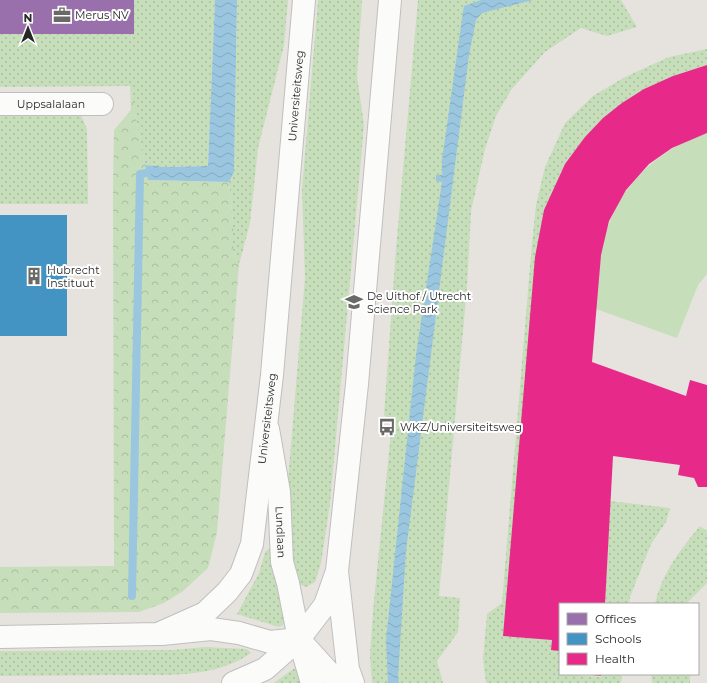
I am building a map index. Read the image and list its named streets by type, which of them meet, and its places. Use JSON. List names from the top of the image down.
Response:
{
  "streets": {
    "main road": ["Universiteitsweg", "Uppsalalaan", "Lundlaan"]
  },
  "crossings": [
    ["Universiteitsweg", "Lundlaan"]
  ],
  "places": {
    "office": ["Merus NV"],
    "building": ["Hubrecht Instituut"],
    "school or university": ["De Uithof / Utrecht Science Park"],
    "bus stop": ["WKZ/Universiteitsweg"]
  },
  "legend": ["Offices", "Schools", "Health"],
  "north": "top"
}
